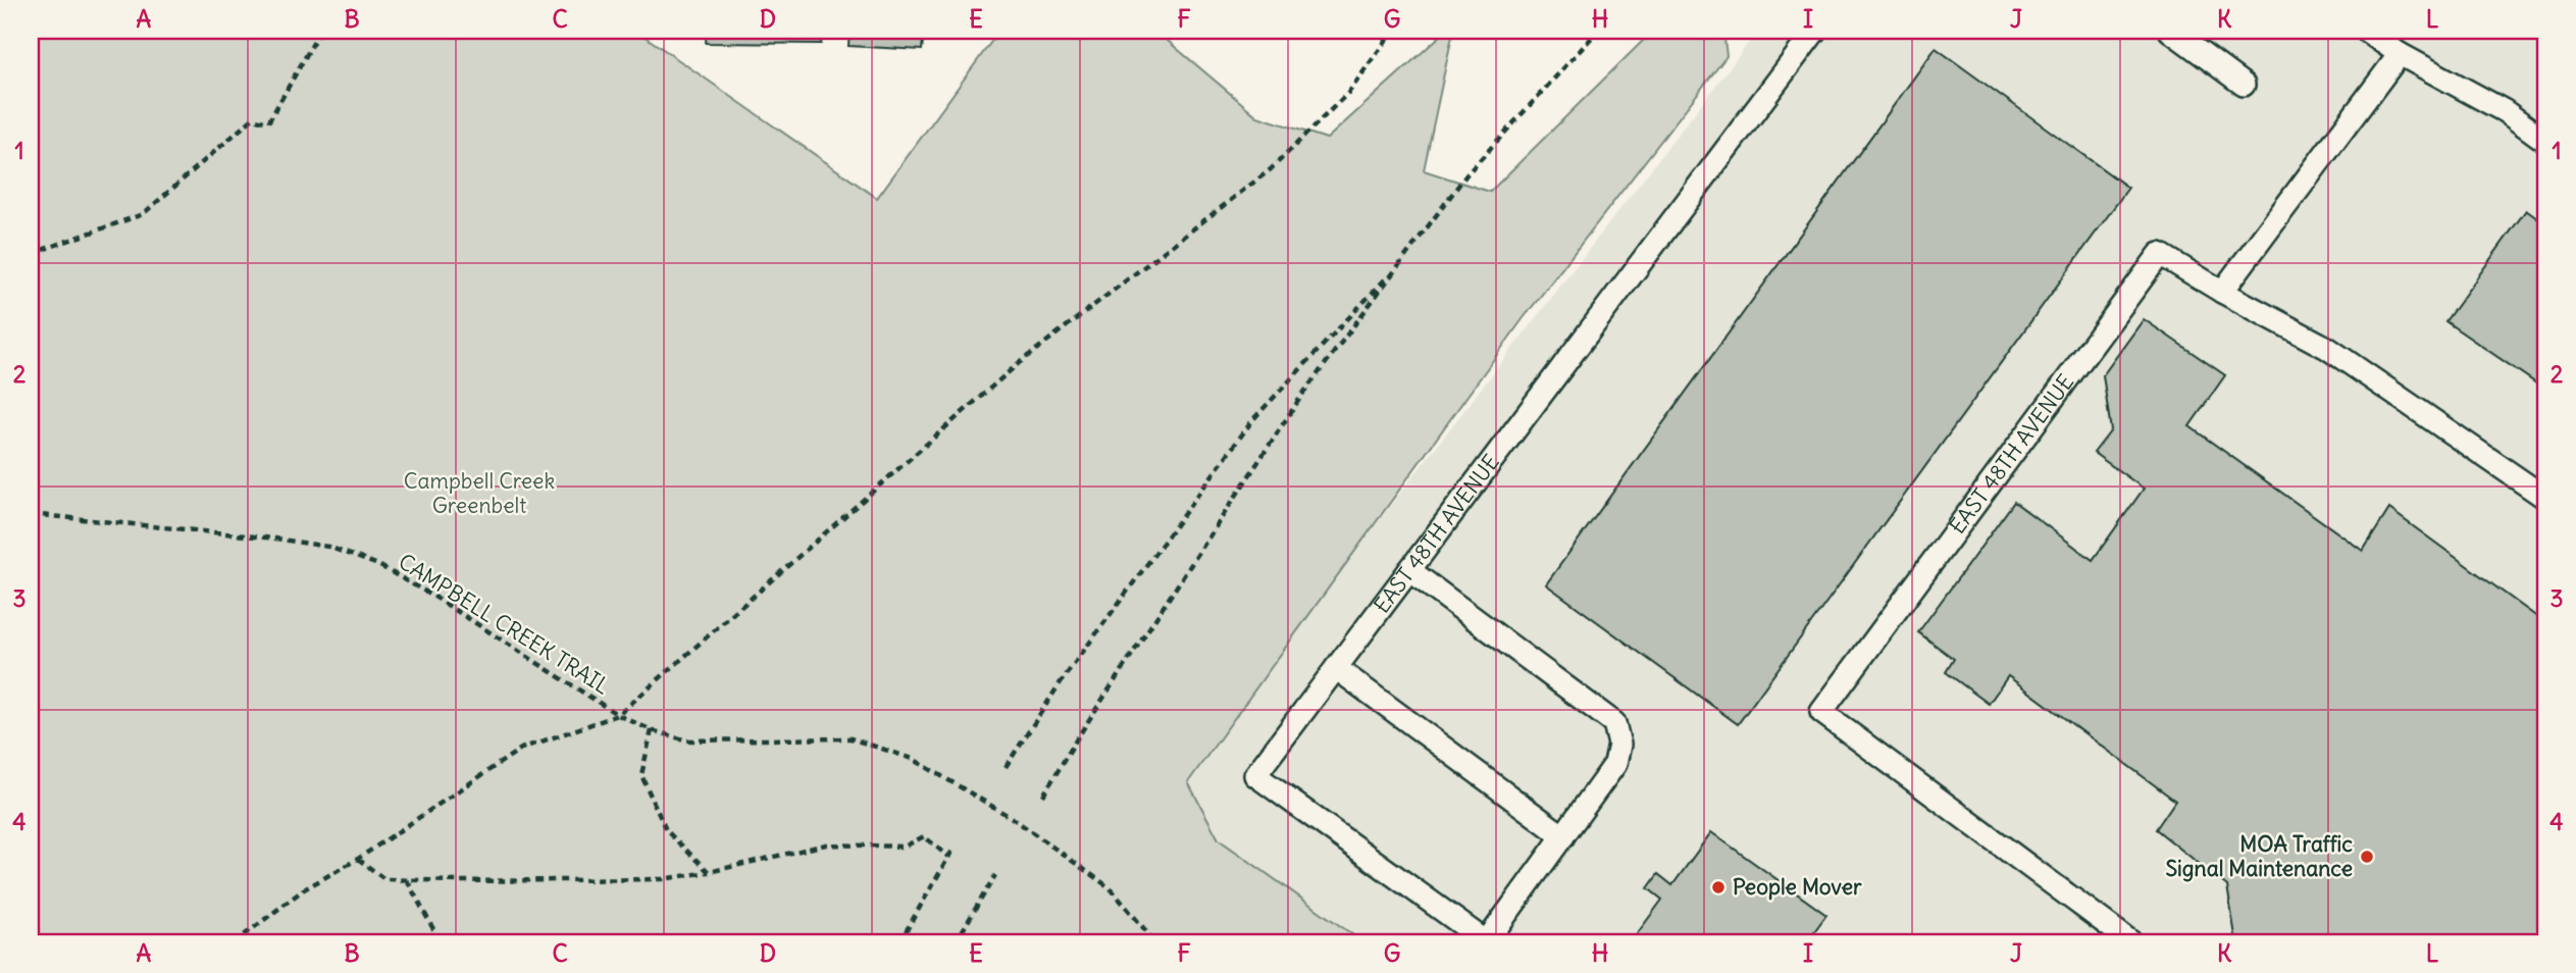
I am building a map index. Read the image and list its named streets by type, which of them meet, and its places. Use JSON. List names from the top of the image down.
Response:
{
  "streets": {
    "lane": ["EAST 48TH AVENUE"],
    "path": ["CAMPBELL CREEK TRAIL"]
  },
  "parks": ["Campbell Creek Greenbelt"],
  "places": ["MOA Traffic Signal Maintenance", "People Mover"],
  "grid": {
    "columns": [
      "A",
      "B",
      "C",
      "D",
      "E",
      "F",
      "G",
      "H",
      "I",
      "J",
      "K",
      "L"
    ],
    "rows": [
      "1",
      "2",
      "3",
      "4"
    ]
  }
}
